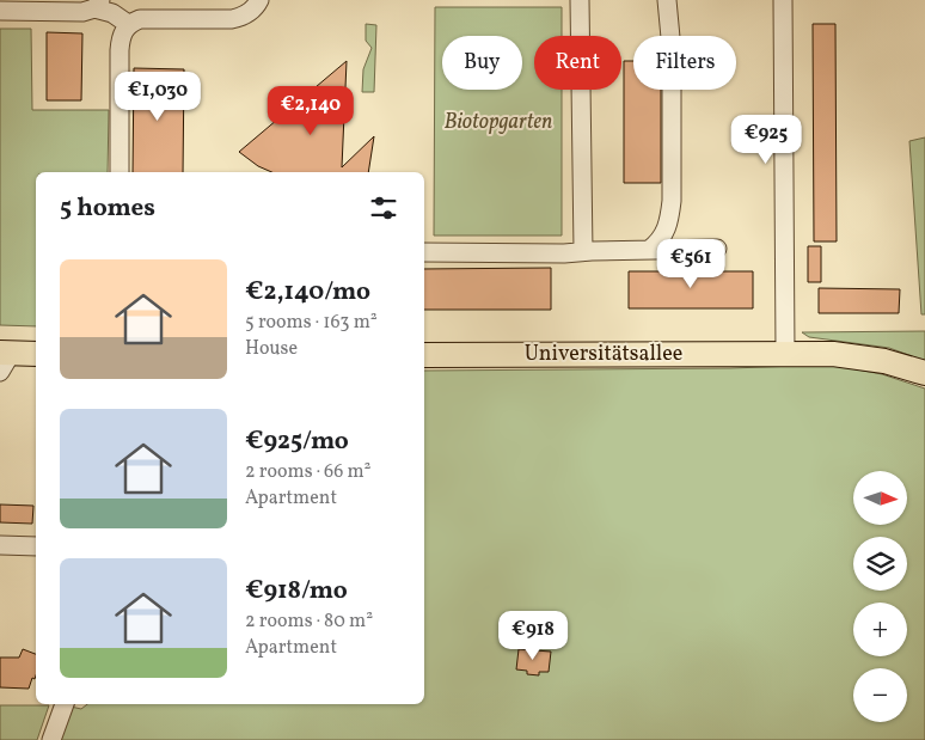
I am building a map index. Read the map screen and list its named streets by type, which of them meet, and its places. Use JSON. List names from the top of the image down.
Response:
{
  "streets": {
    "main road": ["Universitätsallee"]
  },
  "parks": ["Biotopgarten"],
  "north": "right",
  "page": {
    "chip": ["Buy", "Rent", "Filters"],
    "price": [
      "€1,030",
      "€2,140",
      "€925",
      "€561",
      "€918"
    ],
    "heading": "5 homes",
    "list": [
      {
        "name": "€2,140/mo",
        "note": "5 rooms · 163 m² · House"
      },
      {
        "name": "€925/mo",
        "note": "2 rooms · 66 m² · Apartment"
      },
      {
        "name": "€918/mo",
        "note": "2 rooms · 80 m² · Apartment"
      }
    ],
    "map_buttons": ["+", "−"]
  }
}
